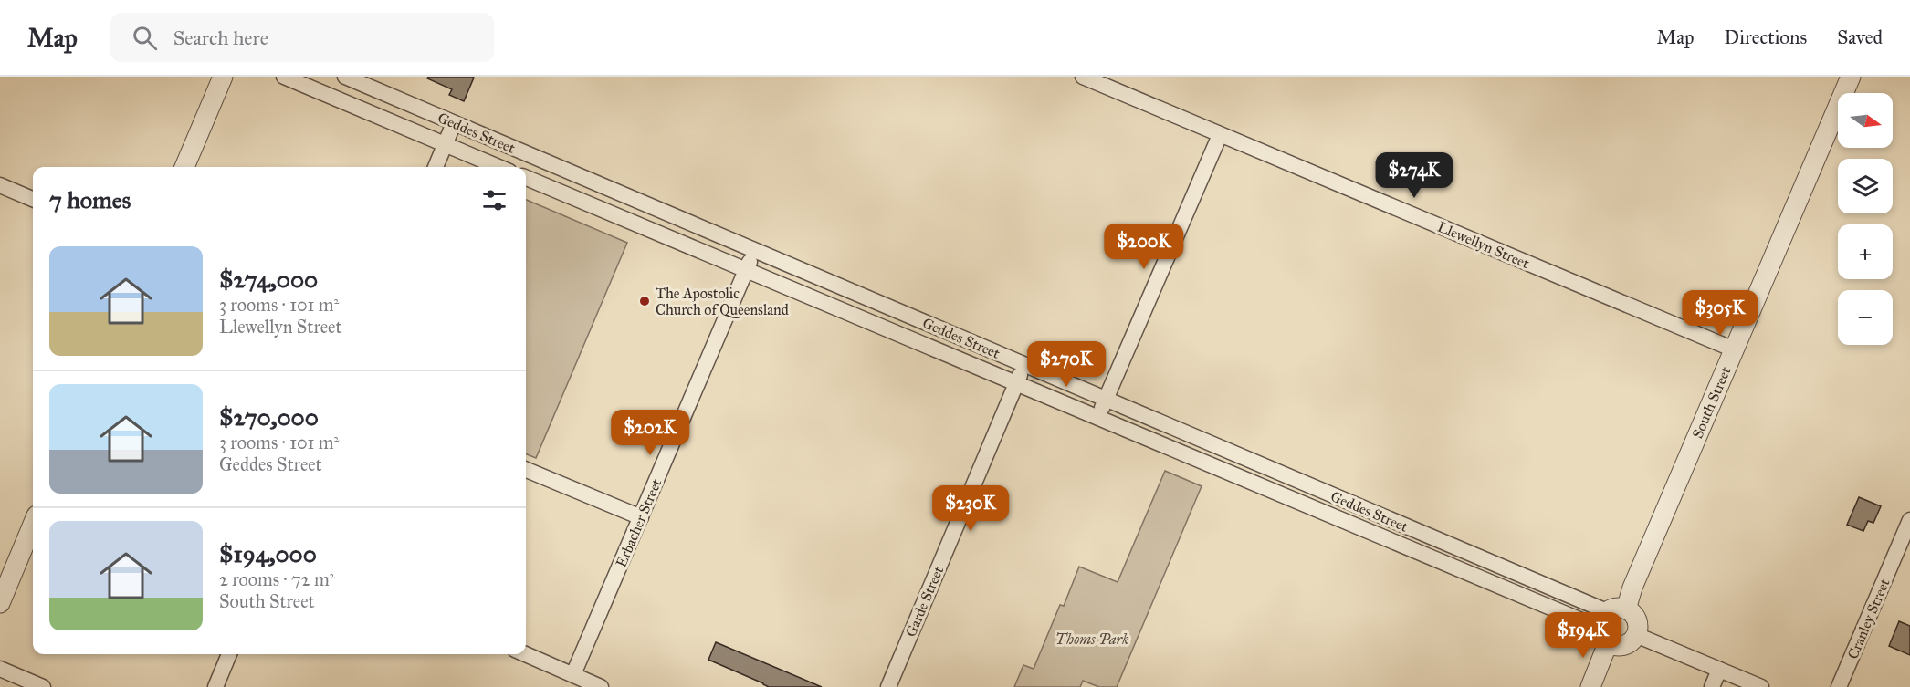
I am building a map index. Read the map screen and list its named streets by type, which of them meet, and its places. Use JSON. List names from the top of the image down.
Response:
{
  "streets": {
    "street": [
      "Geddes Street",
      "Llewellyn Street",
      "South Street",
      "Erbacher Street",
      "Garde Street",
      "Cranley Street"
    ]
  },
  "crossings": [
    ["Geddes Street", "South Street"],
    ["Geddes Street", "Erbacher Street"],
    ["Geddes Street", "Garde Street"],
    ["Llewellyn Street", "South Street"]
  ],
  "parks": ["Thoms Park"],
  "places": ["The Apostolic Church of Queensland"],
  "north": "right",
  "page": {
    "header": "Map",
    "search": "Search here",
    "nav": ["Map", "Directions", "Saved"],
    "map_buttons": ["+", "−"],
    "price": [
      "$274K",
      "$200K",
      "$305K",
      "$270K",
      "$202K",
      "$230K",
      "$194K"
    ],
    "heading": "7 homes",
    "list": [
      {
        "name": "$274,000",
        "note": "3 rooms · 101 m² · Llewellyn Street"
      },
      {
        "name": "$270,000",
        "note": "3 rooms · 101 m² · Geddes Street"
      },
      {
        "name": "$194,000",
        "note": "2 rooms · 72 m² · South Street"
      }
    ]
  }
}
